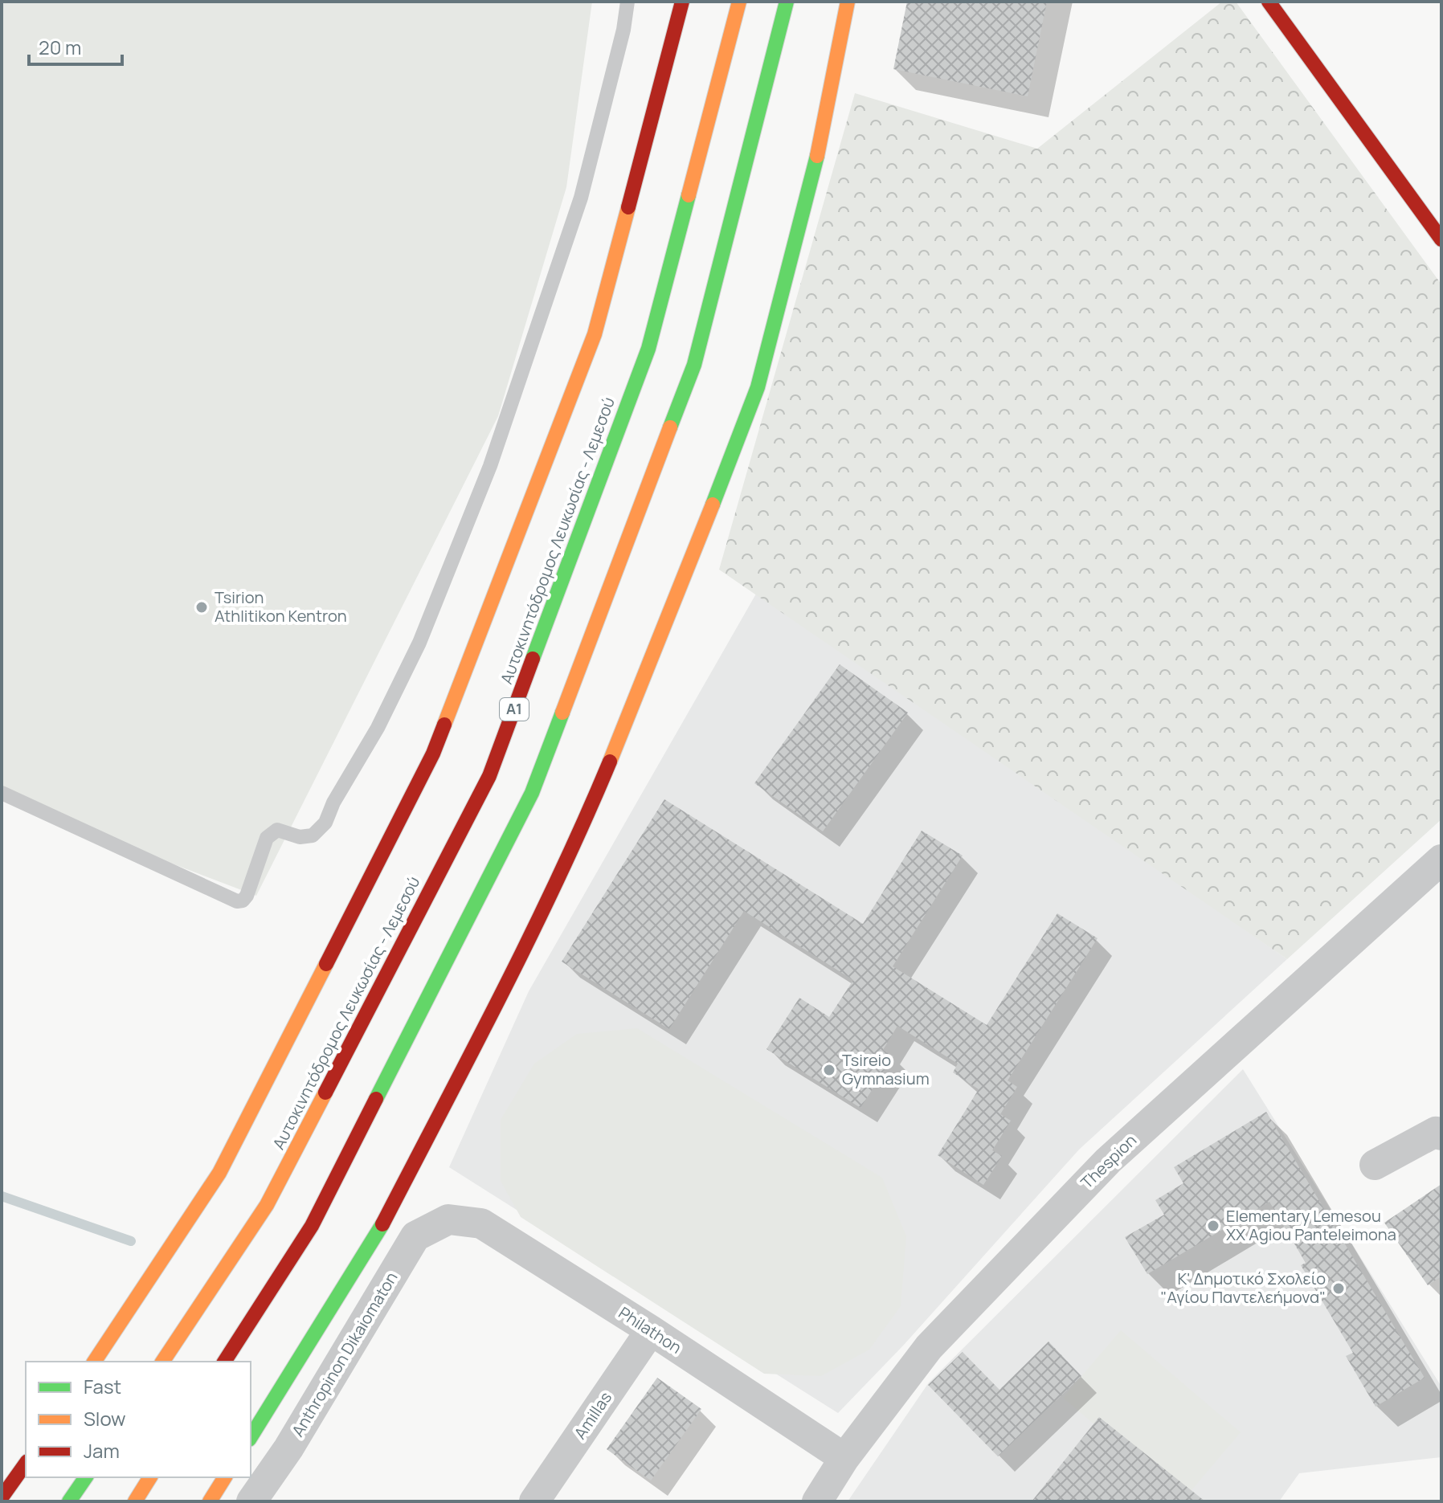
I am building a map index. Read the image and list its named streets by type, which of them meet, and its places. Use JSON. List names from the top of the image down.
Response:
{
  "streets": {
    "main road": ["Αυτοκινητόδρομος Λευκωσίας - Λεμεσού", "A1"],
    "street": [
      "Thespion",
      "Philathon",
      "Anthropinon Dikaiomaton",
      "Amillas"
    ]
  },
  "crossings": [
    ["Thespion", "Philathon"],
    ["Philathon", "Anthropinon Dikaiomaton"],
    ["Philathon", "Amillas"]
  ],
  "places": [
    "Tsirion Athlitikon Kentron",
    "Tsireio Gymnasium",
    "Elementary Lemesou XX Agiou Panteleimona",
    "Κ' Δημοτικό Σχολείο \"Αγίου Παντελεήμονα\""
  ],
  "legend": ["Fast", "Slow", "Jam"],
  "scale_bar": "20 m"
}
